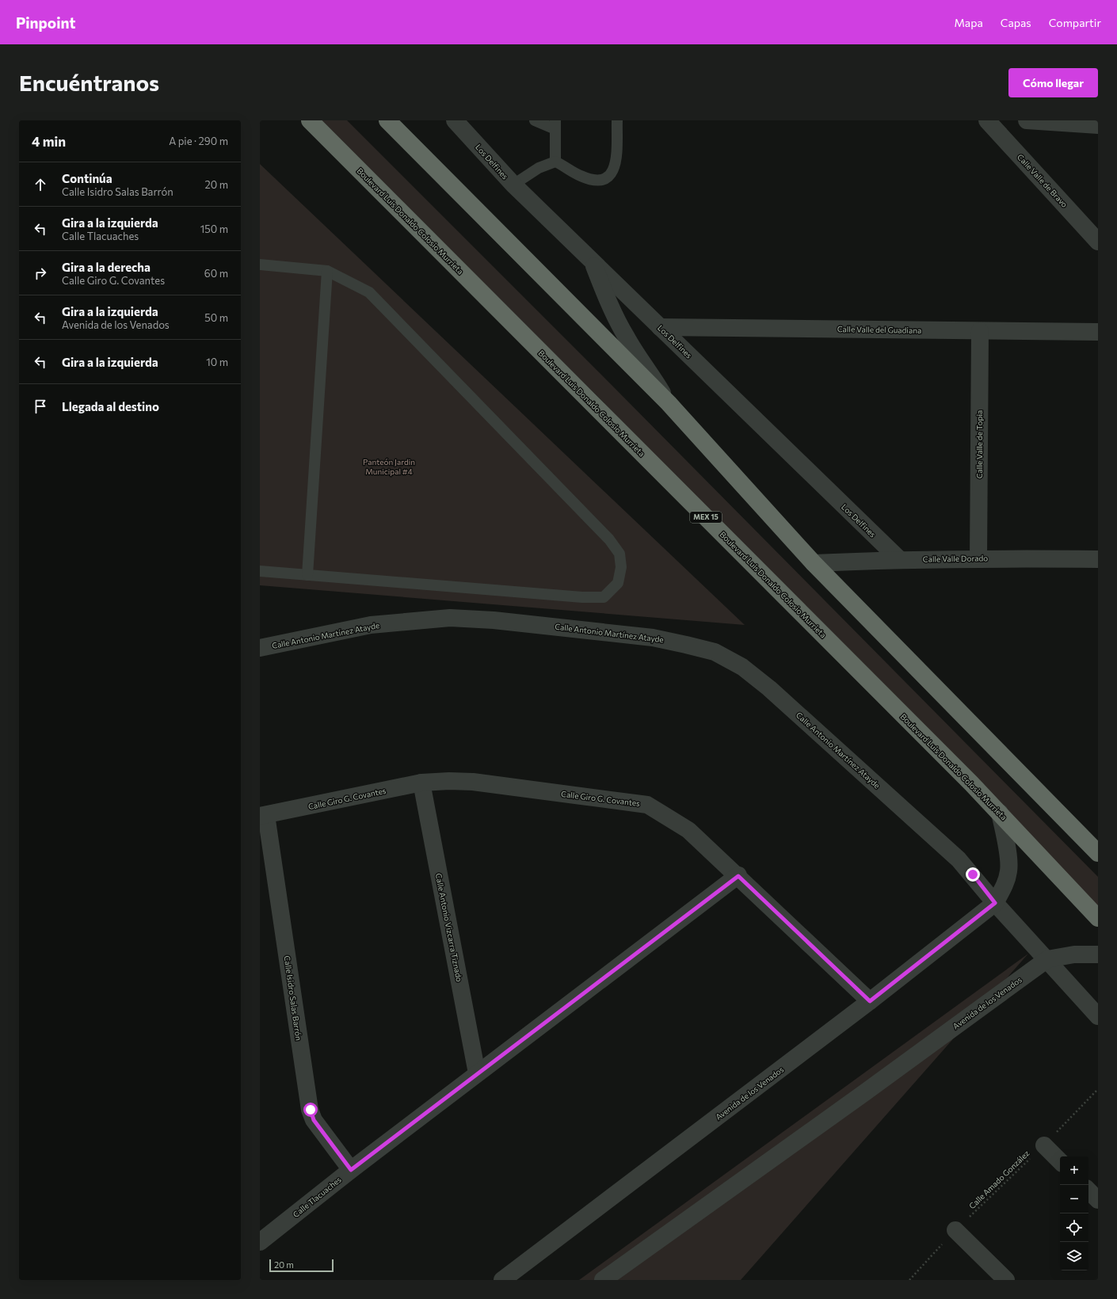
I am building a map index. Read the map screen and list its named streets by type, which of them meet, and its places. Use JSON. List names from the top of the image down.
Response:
{
  "streets": {
    "highway": ["Boulevard Luis Donaldo Colosio Murrieta", "MEX 15"],
    "street": [
      "Los Delfines",
      "Calle Valle de Bravo",
      "Calle Valle del Guadiana",
      "Calle Valle de Topia",
      "Calle Valle Dorado",
      "Calle Antonio Martínez Atayde",
      "Calle Giro G. Covantes",
      "Calle Antonio Vizcarra Tiznado",
      "Calle Isidro Salas Barrón",
      "Avenida de los Venados",
      "Calle Tlacuaches"
    ],
    "path": ["Calle Amado González"]
  },
  "crossings": [
    ["Los Delfines", "Calle Valle del Guadiana"],
    ["Los Delfines", "Calle Valle Dorado"],
    ["Calle Valle del Guadiana", "Calle Valle de Topia"],
    ["Calle Valle de Topia", "Calle Valle Dorado"],
    ["Calle Antonio Martínez Atayde", "Avenida de los Venados"],
    ["Calle Giro G. Covantes", "Calle Antonio Vizcarra Tiznado"],
    ["Calle Giro G. Covantes", "Calle Isidro Salas Barrón"],
    ["Calle Giro G. Covantes", "Avenida de los Venados"],
    ["Calle Giro G. Covantes", "Calle Tlacuaches"],
    ["Calle Antonio Vizcarra Tiznado", "Calle Tlacuaches"],
    ["Calle Isidro Salas Barrón", "Calle Tlacuaches"]
  ],
  "parks": ["Panteón Jardin Municipal #4"],
  "scale_bar": "20 m",
  "page": {
    "header": "Pinpoint",
    "nav": ["Mapa", "Capas", "Compartir"],
    "buttons": "Cómo llegar",
    "title": "Encuéntranos",
    "heading": ["4 min", "A pie · 290 m"],
    "list": [
      ["Continúa", "Calle Isidro Salas Barrón", "20 m"],
      ["Gira a la izquierda", "Calle Tlacuaches", "150 m"],
      ["Gira a la derecha", "Calle Giro G. Covantes", "60 m"],
      ["Gira a la izquierda", "Avenida de los Venados", "50 m"],
      ["Gira a la izquierda", "10 m"],
      "Llegada al destino"
    ],
    "map_buttons": ["+", "−"],
    "scale": "20 m"
  }
}
